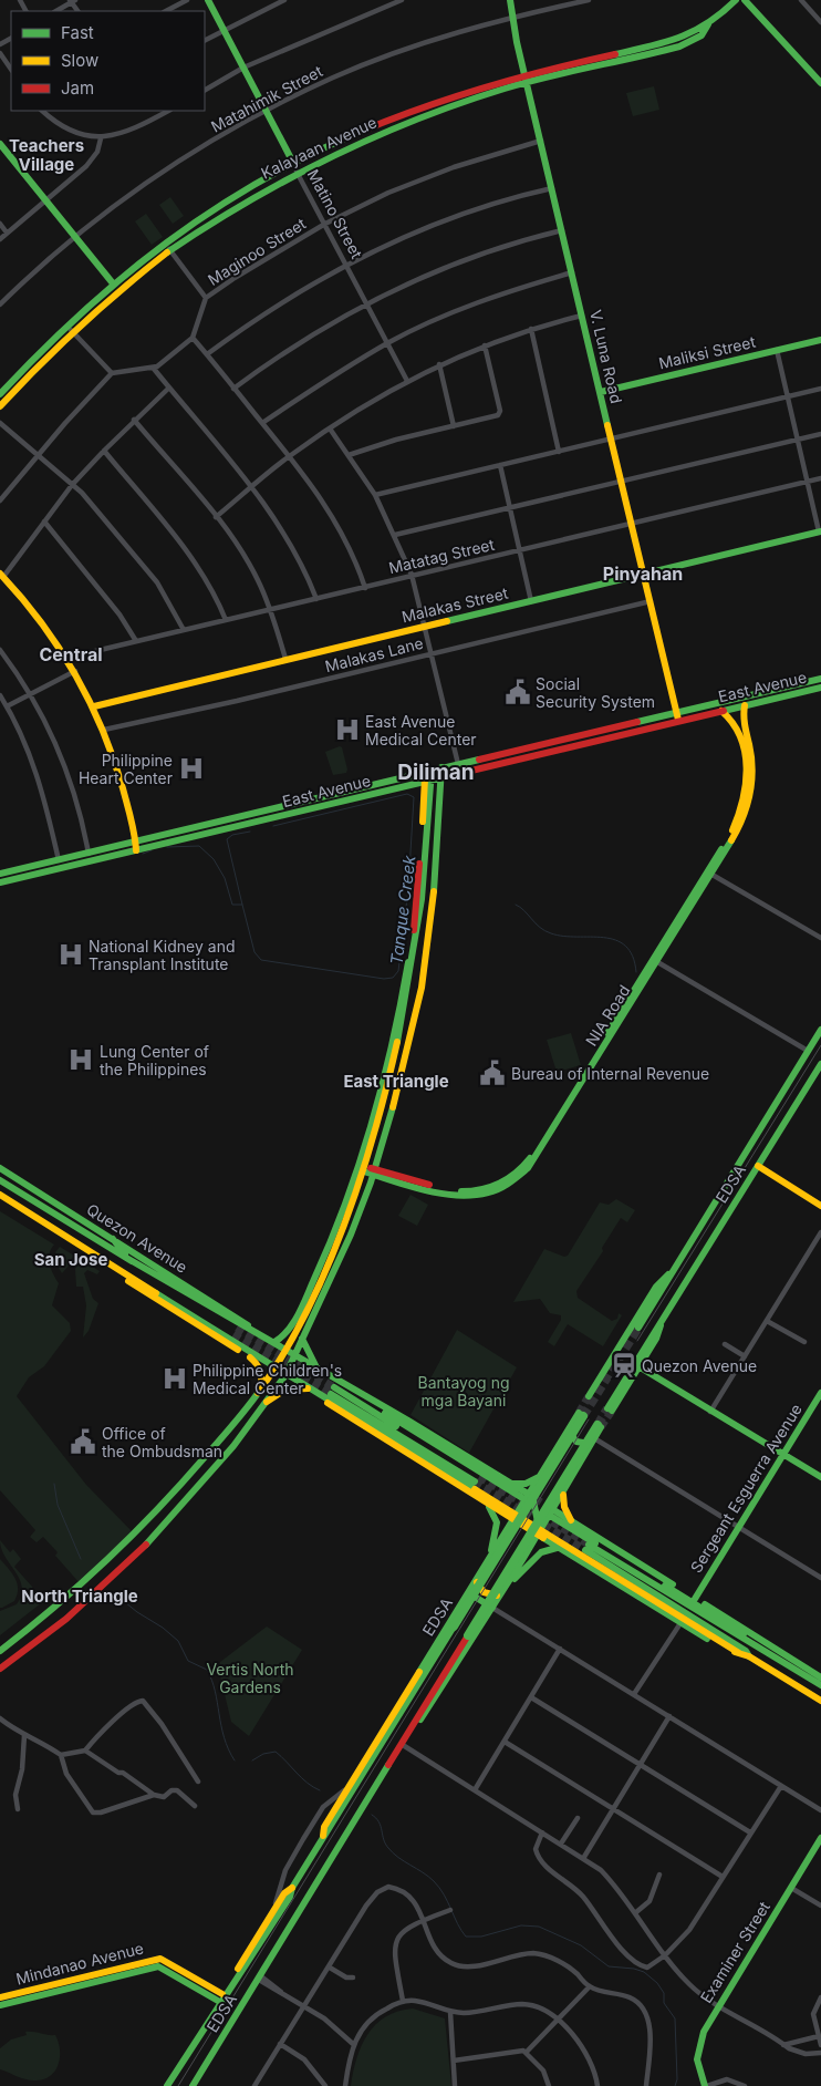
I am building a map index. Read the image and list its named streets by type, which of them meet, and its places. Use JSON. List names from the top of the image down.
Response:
{
  "streets": {
    "main road": [
      "Kalayaan Avenue",
      "Matino Street",
      "Maliksi Street",
      "V. Luna Road",
      "Malakas Street",
      "East Avenue",
      "NIA Road",
      "EDSA",
      "Quezon Avenue",
      "Sergeant Esguerra Avenue",
      "Examiner Street",
      "Mindanao Avenue"
    ],
    "street": [
      "Matahimik Street",
      "Maginoo Street",
      "Matatag Street",
      "Malakas Lane"
    ]
  },
  "crossings": [
    ["Matahimik Street", "Matino Street"],
    ["Matahimik Street", "V. Luna Road"],
    ["Kalayaan Avenue", "Matino Street"],
    ["Kalayaan Avenue", "V. Luna Road"],
    ["Matino Street", "Maginoo Street"],
    ["Maginoo Street", "V. Luna Road"],
    ["Maliksi Street", "V. Luna Road"],
    ["V. Luna Road", "Matatag Street"],
    ["V. Luna Road", "Malakas Street"],
    ["V. Luna Road", "Malakas Lane"],
    ["V. Luna Road", "East Avenue"],
    ["East Avenue", "NIA Road"],
    ["EDSA", "Quezon Avenue"],
    ["EDSA", "Mindanao Avenue"]
  ],
  "districts": [
    "Teachers Village",
    "Pinyahan",
    "Central",
    "Diliman",
    "East Triangle",
    "San Jose",
    "North Triangle"
  ],
  "water": ["Tanque Creek"],
  "parks": ["Bantayog ng mga Bayani", "Vertis North Gardens"],
  "places": {
    "public building": ["Social Security System", "Bureau of Internal Revenue", "Office of the Ombudsman"],
    "hospital": [
      "East Avenue Medical Center",
      "Philippine Heart Center",
      "National Kidney and Transplant Institute",
      "Lung Center of the Philippines",
      "Philippine Children's Medical Center"
    ],
    "station": ["Quezon Avenue"]
  },
  "legend": ["Fast", "Slow", "Jam"]
}
